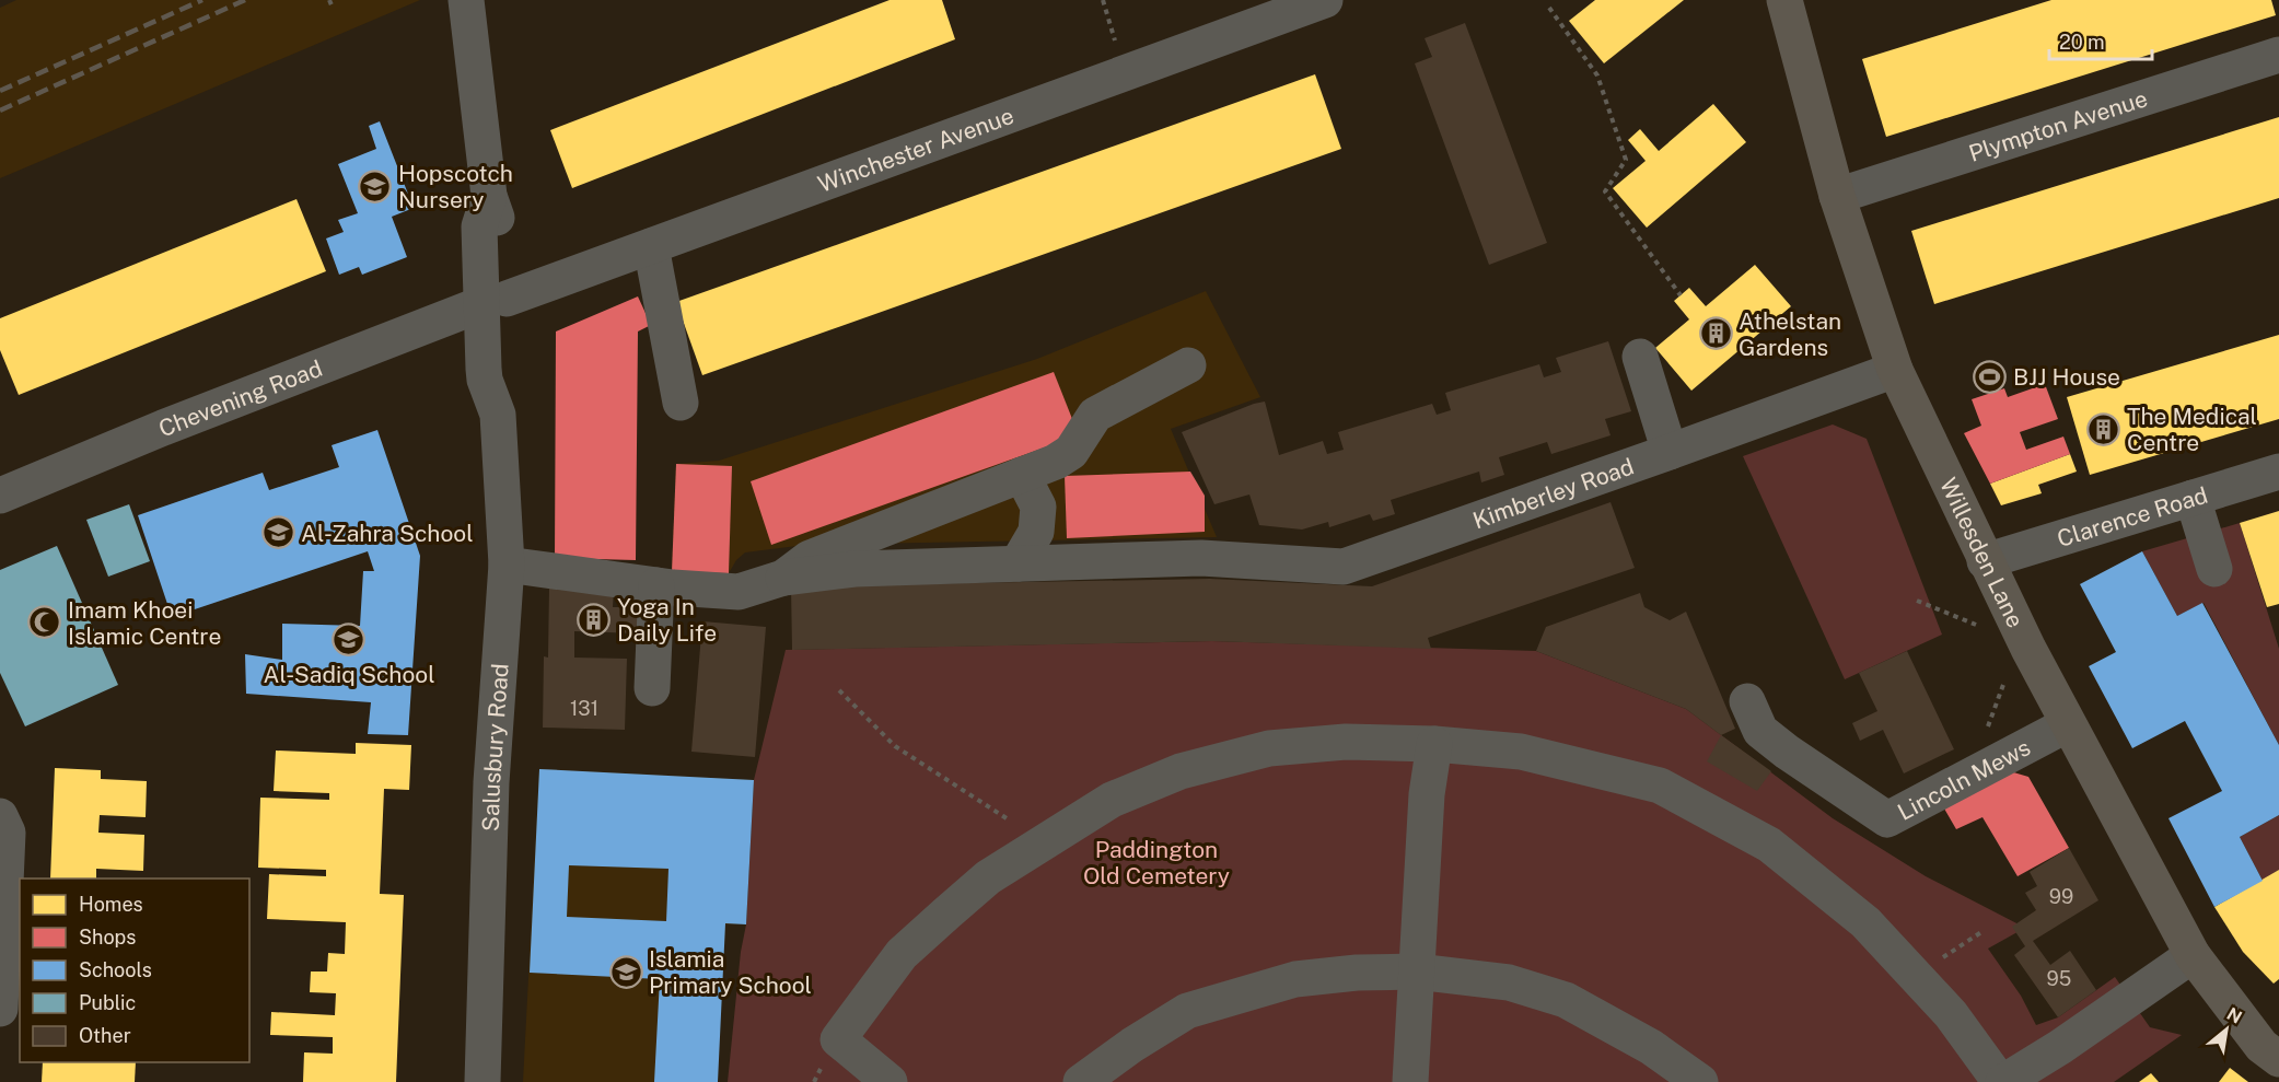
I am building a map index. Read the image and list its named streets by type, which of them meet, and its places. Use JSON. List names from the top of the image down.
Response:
{
  "streets": {
    "main road": ["Willesden Lane"],
    "street": [
      "Plympton Avenue",
      "Winchester Avenue",
      "Chevening Road",
      "Kimberley Road",
      "Clarence Road",
      "Salusbury Road",
      "Lincoln Mews"
    ]
  },
  "crossings": [
    ["Plympton Avenue", "Willesden Lane"],
    ["Winchester Avenue", "Chevening Road"],
    ["Winchester Avenue", "Salusbury Road"],
    ["Chevening Road", "Salusbury Road"],
    ["Kimberley Road", "Willesden Lane"],
    ["Clarence Road", "Willesden Lane"],
    ["Willesden Lane", "Lincoln Mews"]
  ],
  "parks": ["Paddington Old Cemetery"],
  "places": {
    "school or university": [
      "Hopscotch Nursery",
      "Al-Zahra School",
      "Al-Sadiq School",
      "Islamia Primary School"
    ],
    "building": ["Athelstan Gardens", "The Medical Centre", "Yoga In Daily Life"],
    "sports": ["BJJ House"],
    "mosque": ["Imam Khoei Islamic Centre"]
  },
  "house_numbers": ["131", "99", "95"],
  "legend": [
    "Homes",
    "Shops",
    "Schools",
    "Public",
    "Other"
  ],
  "scale_bar": "20 m",
  "north": "top right"
}
